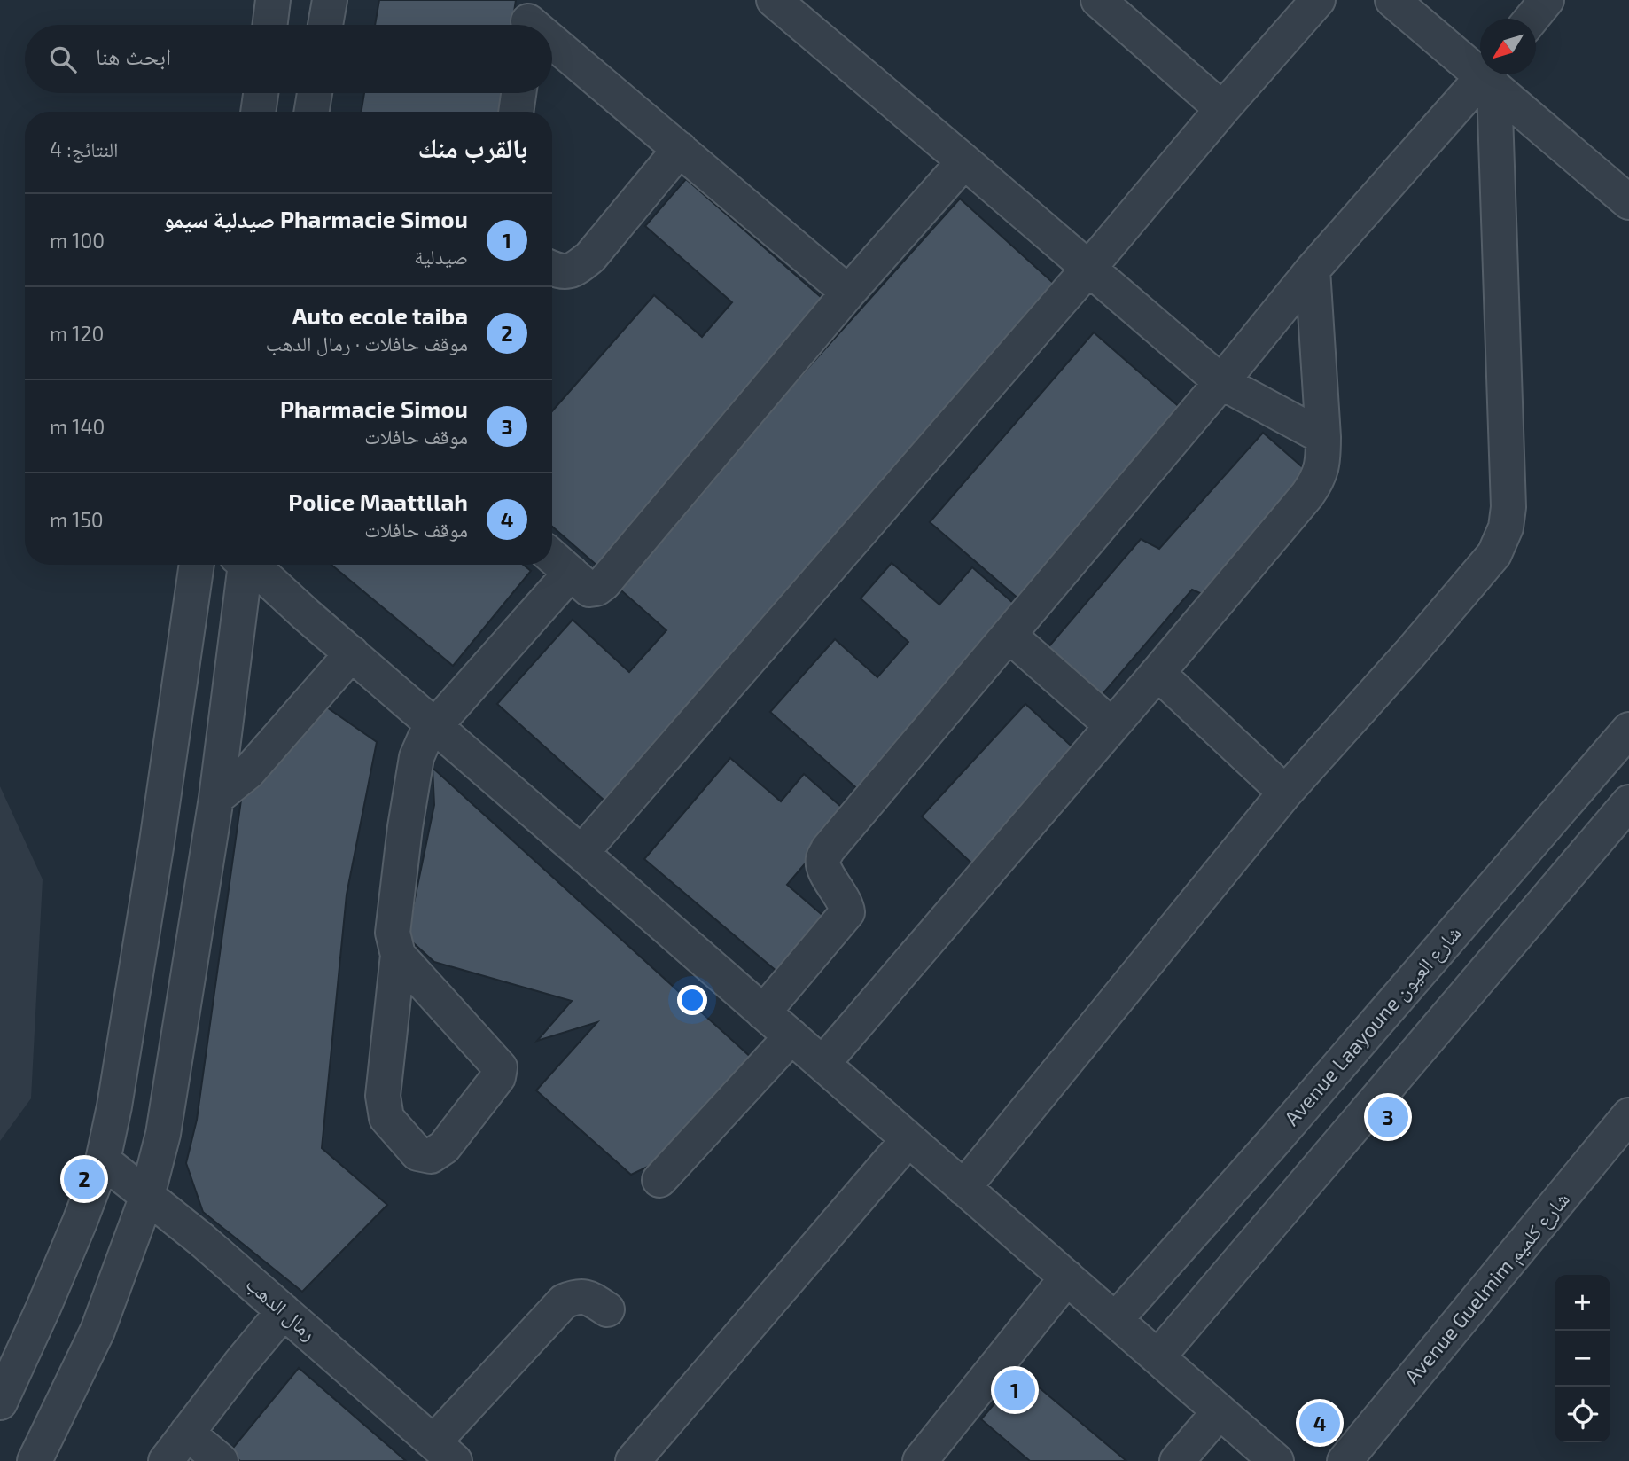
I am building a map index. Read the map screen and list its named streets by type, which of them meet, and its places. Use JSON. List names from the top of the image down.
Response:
{
  "streets": {
    "street": ["Avenue Laayoune شارع العيون", "Avenue Guelmim شارع كلميم", "رمال الدهب"]
  },
  "north": "bottom left",
  "page": {
    "search": "ابحث هنا",
    "heading": ["بالقرب منك", "النتائج: 4"],
    "list": [
      {
        "mark": "1",
        "name": "Pharmacie Simou صيدلية سيمو",
        "note": "صيدلية",
        "value": "100 m"
      },
      {
        "mark": "2",
        "name": "Auto ecole taiba",
        "note": "موقف حافلات · رمال الدهب",
        "value": "120 m"
      },
      {
        "mark": "3",
        "name": "Pharmacie Simou",
        "note": "موقف حافلات",
        "value": "140 m"
      },
      {
        "mark": "4",
        "name": "Police Maattllah",
        "note": "موقف حافلات",
        "value": "150 m"
      }
    ],
    "pins": [
      "3",
      "2",
      "1",
      "4"
    ],
    "map_buttons": ["+", "−"]
  }
}
